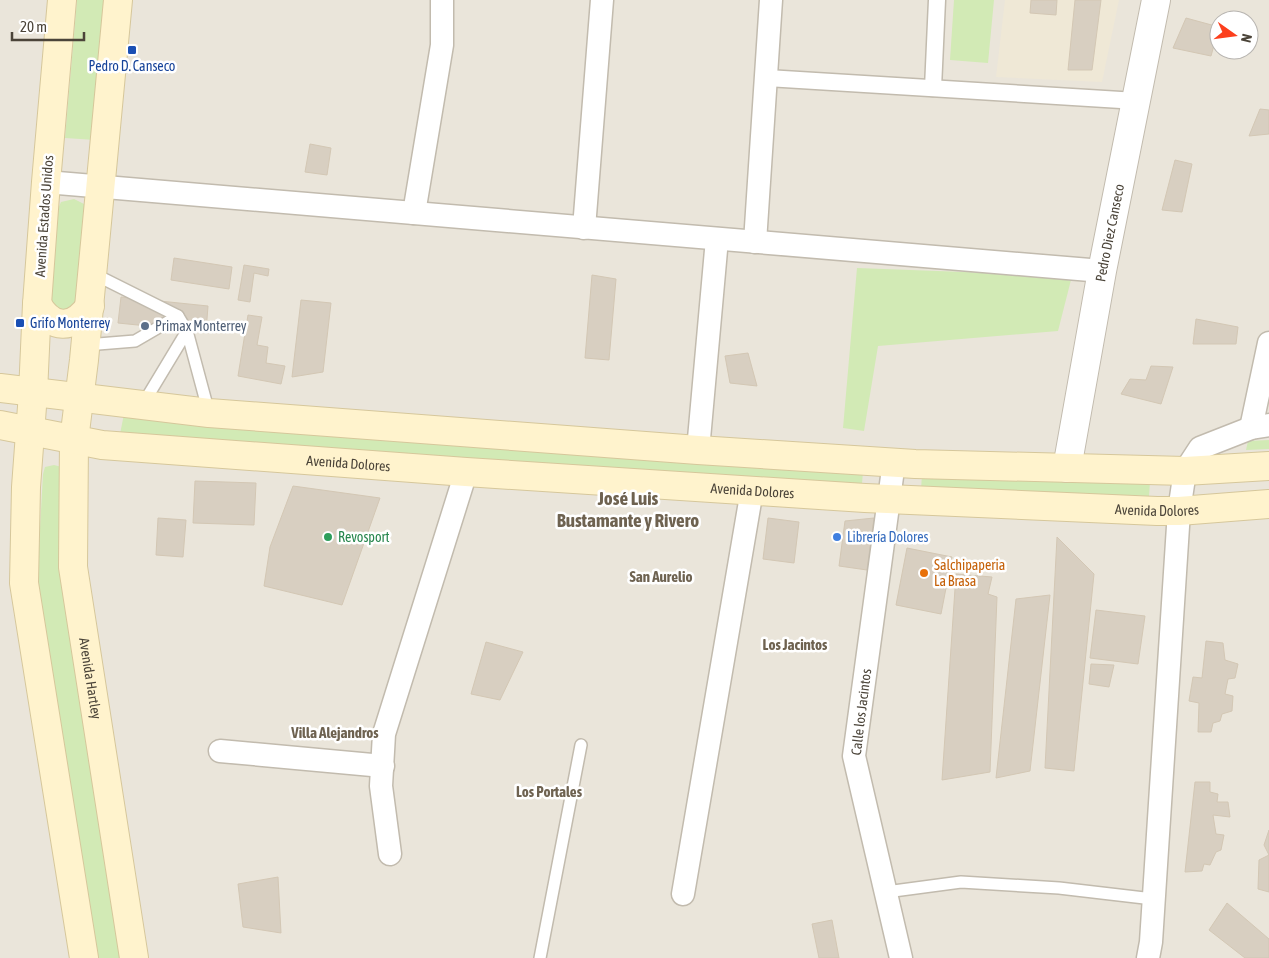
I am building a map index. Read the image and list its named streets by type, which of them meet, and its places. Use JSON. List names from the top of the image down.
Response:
{
  "streets": {
    "main road": ["Avenida Estados Unidos", "Avenida Dolores", "Avenida Hartley"],
    "street": ["Pedro Diez Canseco", "Calle los Jacintos"]
  },
  "crossings": [
    ["Avenida Estados Unidos", "Avenida Dolores"],
    ["Avenida Dolores", "Avenida Hartley"],
    ["Avenida Dolores", "Calle los Jacintos"]
  ],
  "districts": [
    "José Luis Bustamante y Rivero",
    "San Aurelio",
    "Los Jacintos",
    "Villa Alejandros",
    "Los Portales"
  ],
  "places": {
    "transit": ["Pedro D. Canseco", "Grifo Monterrey"],
    "other": [
      "Primax Monterrey",
      "Revosport",
      "Librería Dolores",
      "Salchipaperia La Brasa"
    ]
  },
  "scale_bar": "20 m",
  "north": "right"
}
